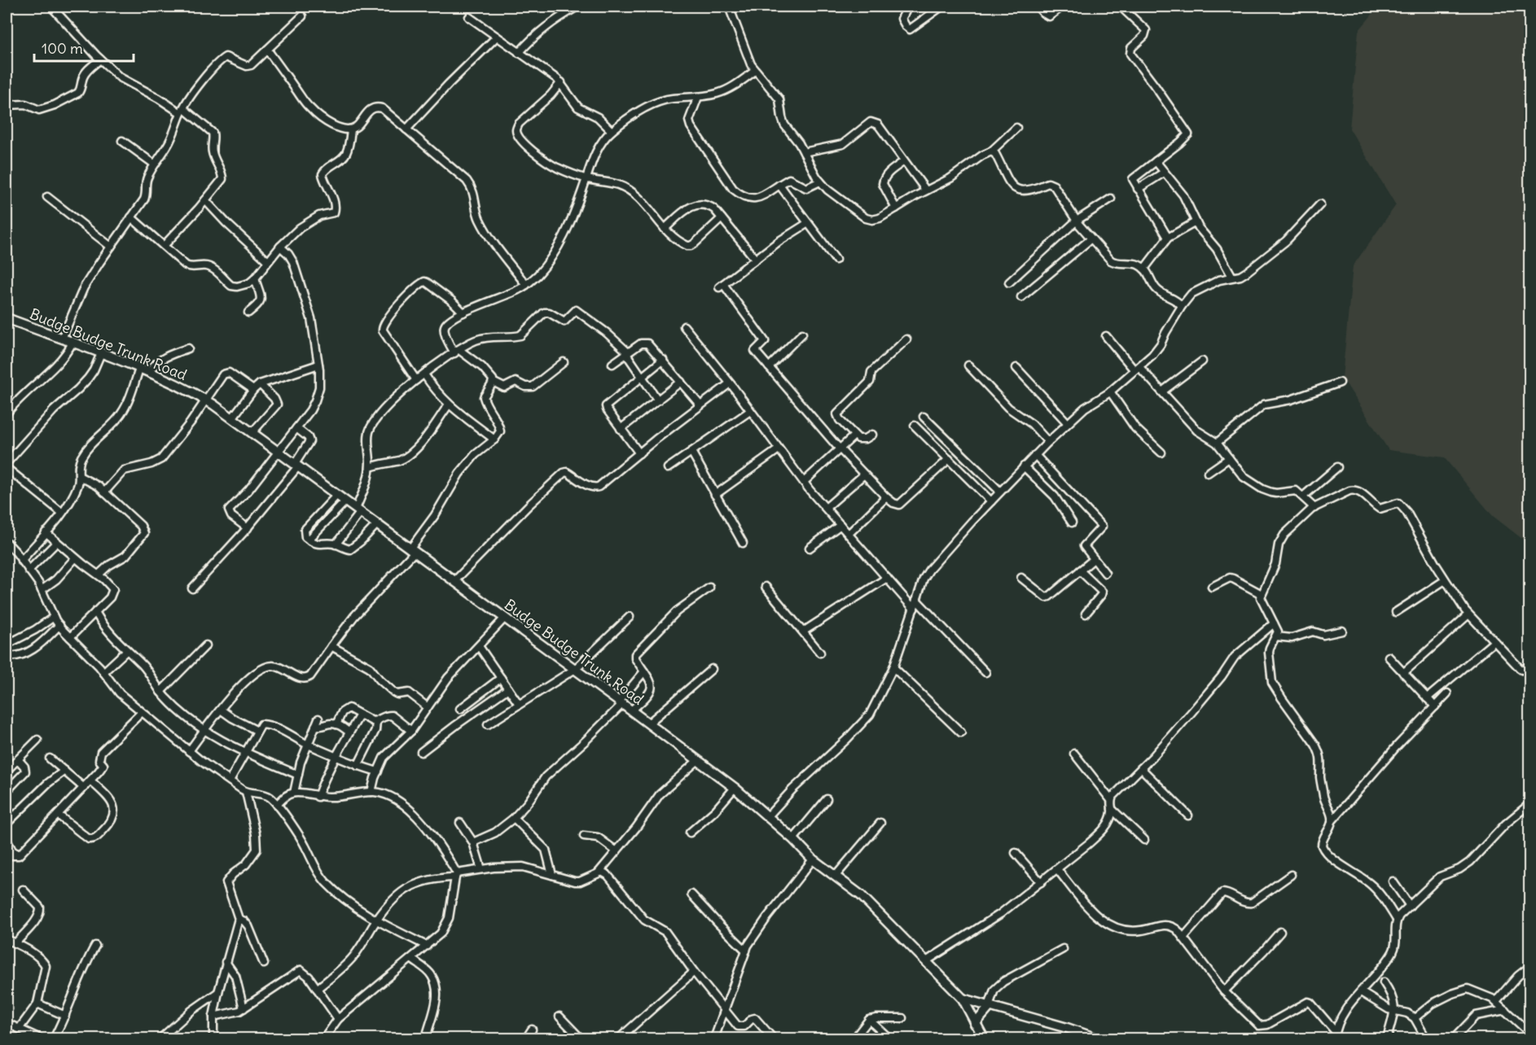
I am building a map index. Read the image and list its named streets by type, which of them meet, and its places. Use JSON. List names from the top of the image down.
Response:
{
  "streets": {
    "main road": ["Budge Budge Trunk Road"]
  },
  "scale_bar": "100 m"
}
